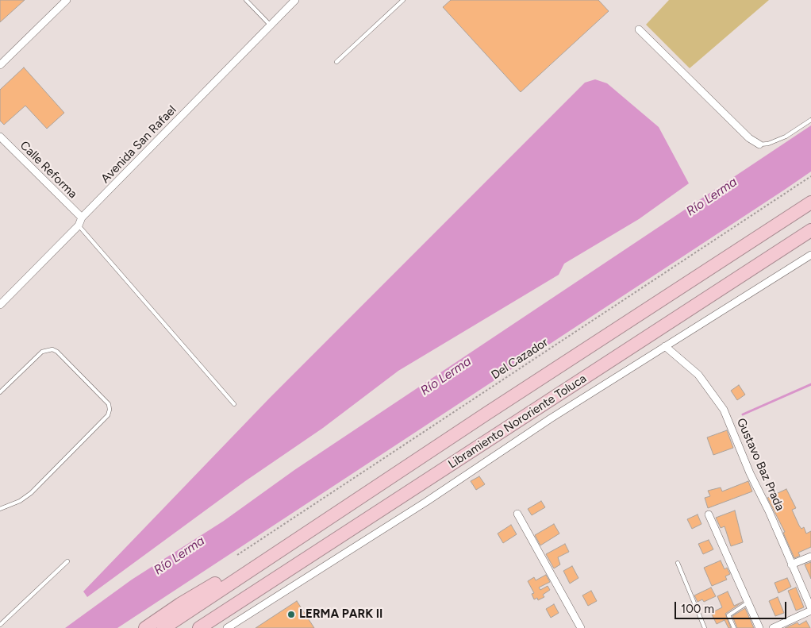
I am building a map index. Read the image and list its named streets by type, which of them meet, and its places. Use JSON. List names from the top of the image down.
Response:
{
  "streets": {
    "highway": ["Libramiento Nororiente Toluca"],
    "street": ["Avenida San Rafael", "Calle Reforma", "Gustavo Baz Prada"],
    "path": ["Del Cazador"]
  },
  "crossings": [
    ["Avenida San Rafael", "Calle Reforma"]
  ],
  "water": ["Río Lerma"],
  "places": ["LERMA PARK II"],
  "scale_bar": "100 m"
}
